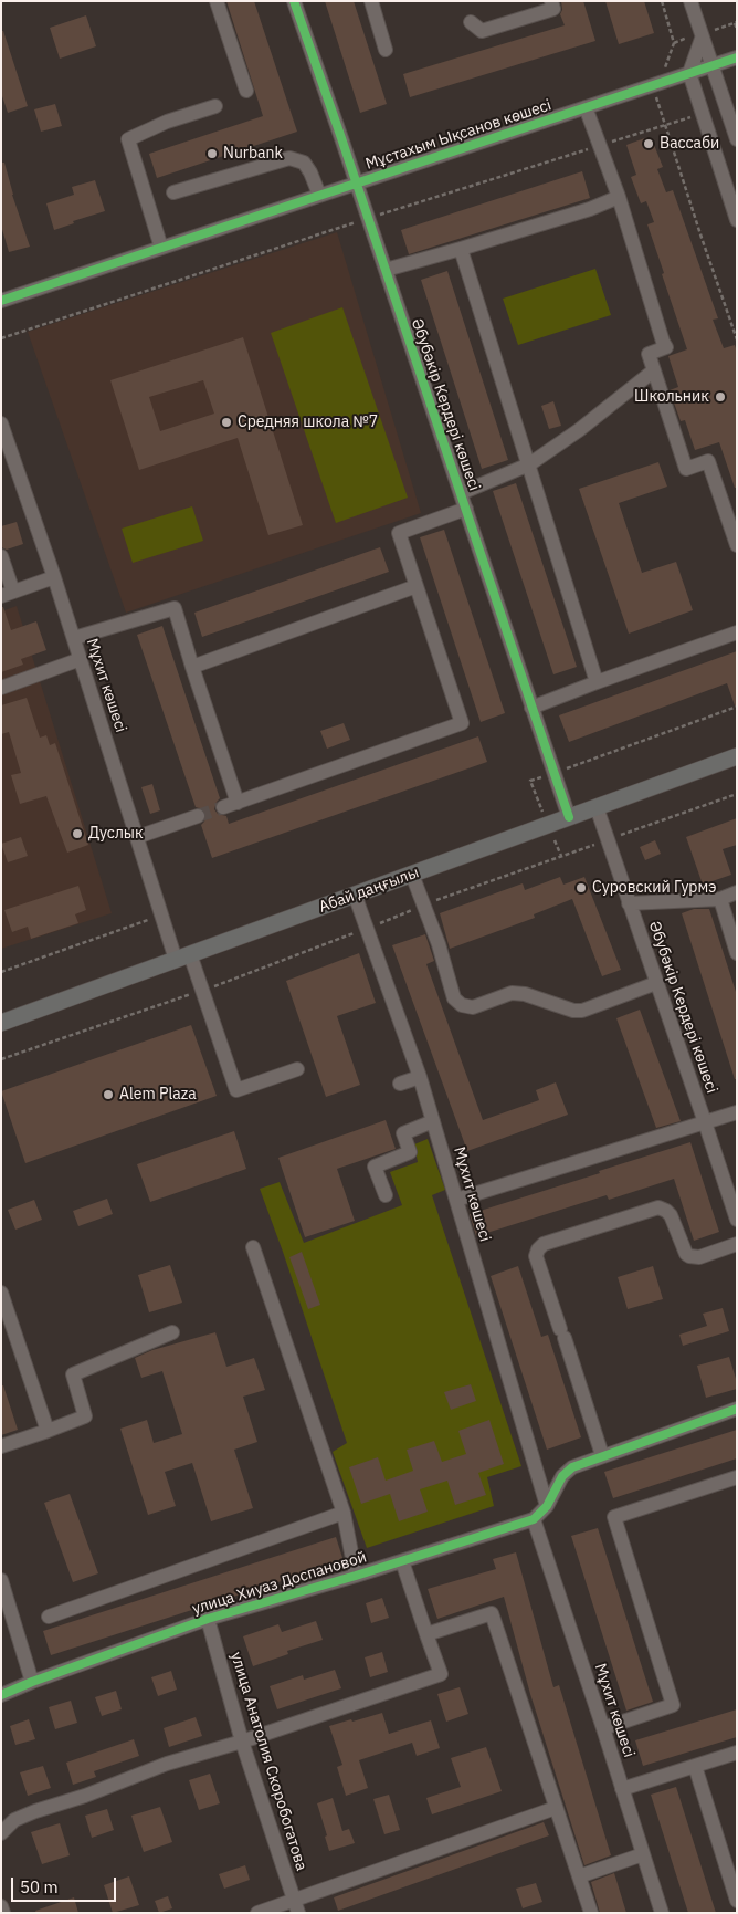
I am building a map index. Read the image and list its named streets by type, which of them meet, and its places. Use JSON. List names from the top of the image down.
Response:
{
  "streets": {
    "main road": ["Абай даңғылы"],
    "street": [
      "Мұстахым Ықсанов көшесі",
      "Әбубәкір Кердері көшесі",
      "Мұхит көшесі",
      "улица Хиуаз Доспановой",
      "улица Анатолия Скоробогатова"
    ]
  },
  "crossings": [
    ["Мұстахым Ықсанов көшесі", "Әбубәкір Кердері көшесі"],
    ["Әбубәкір Кердері көшесі", "Абай даңғылы"],
    ["Мұхит көшесі", "Абай даңғылы"],
    ["Мұхит көшесі", "улица Хиуаз Доспановой"],
    ["улица Хиуаз Доспановой", "улица Анатолия Скоробогатова"]
  ],
  "places": [
    "Вассаби",
    "Nurbank",
    "Школьник",
    "Средняя школа №7",
    "Дуслык",
    "Суровский Гурмэ",
    "Alem Plaza"
  ],
  "scale_bar": "50 m"
}
